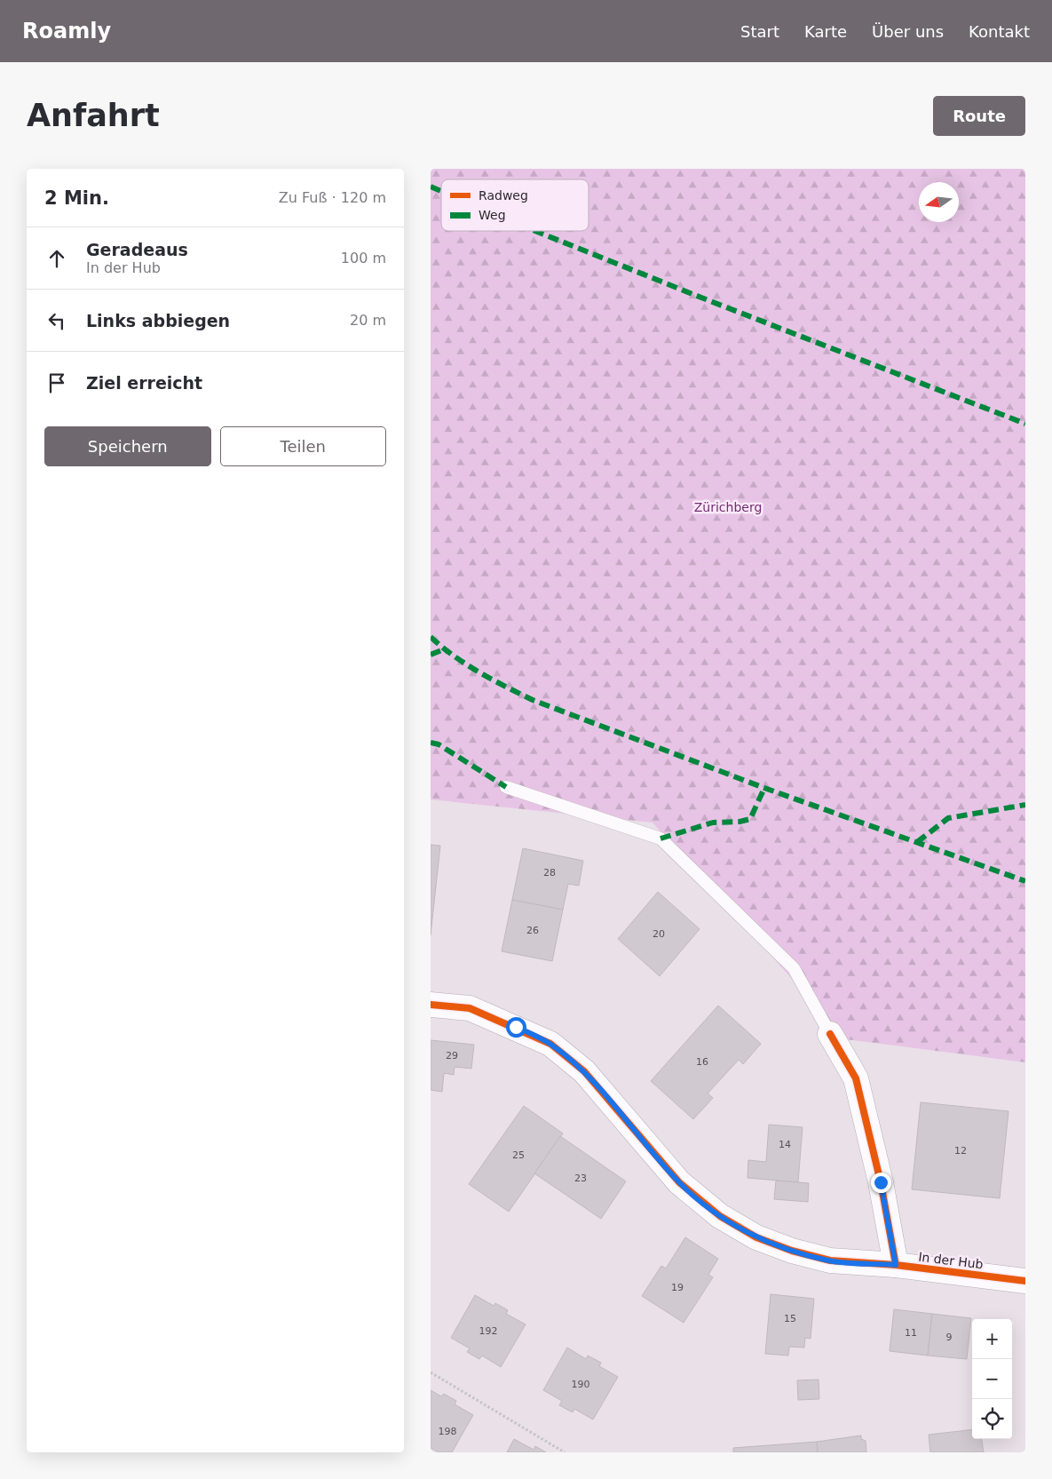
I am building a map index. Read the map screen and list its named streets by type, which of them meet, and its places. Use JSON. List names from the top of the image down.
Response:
{
  "streets": {
    "street": ["In der Hub"]
  },
  "parks": ["Zürichberg"],
  "house_numbers": [
    "28",
    "26",
    "20",
    "29",
    "16",
    "14",
    "12",
    "25",
    "23",
    "19",
    "15",
    "192",
    "11",
    "9",
    "190",
    "198"
  ],
  "legend": ["Radweg", "Weg"],
  "north": "left",
  "page": {
    "header": "Roamly",
    "nav": [
      "Start",
      "Karte",
      "Über uns",
      "Kontakt"
    ],
    "buttons": [
      "Route",
      ["Speichern", "Teilen"]
    ],
    "title": "Anfahrt",
    "heading": ["2 Min.", "Zu Fuß · 120 m"],
    "list": [
      ["Geradeaus", "In der Hub", "100 m"],
      ["Links abbiegen", "20 m"],
      "Ziel erreicht"
    ],
    "map_buttons": ["+", "−"]
  }
}
